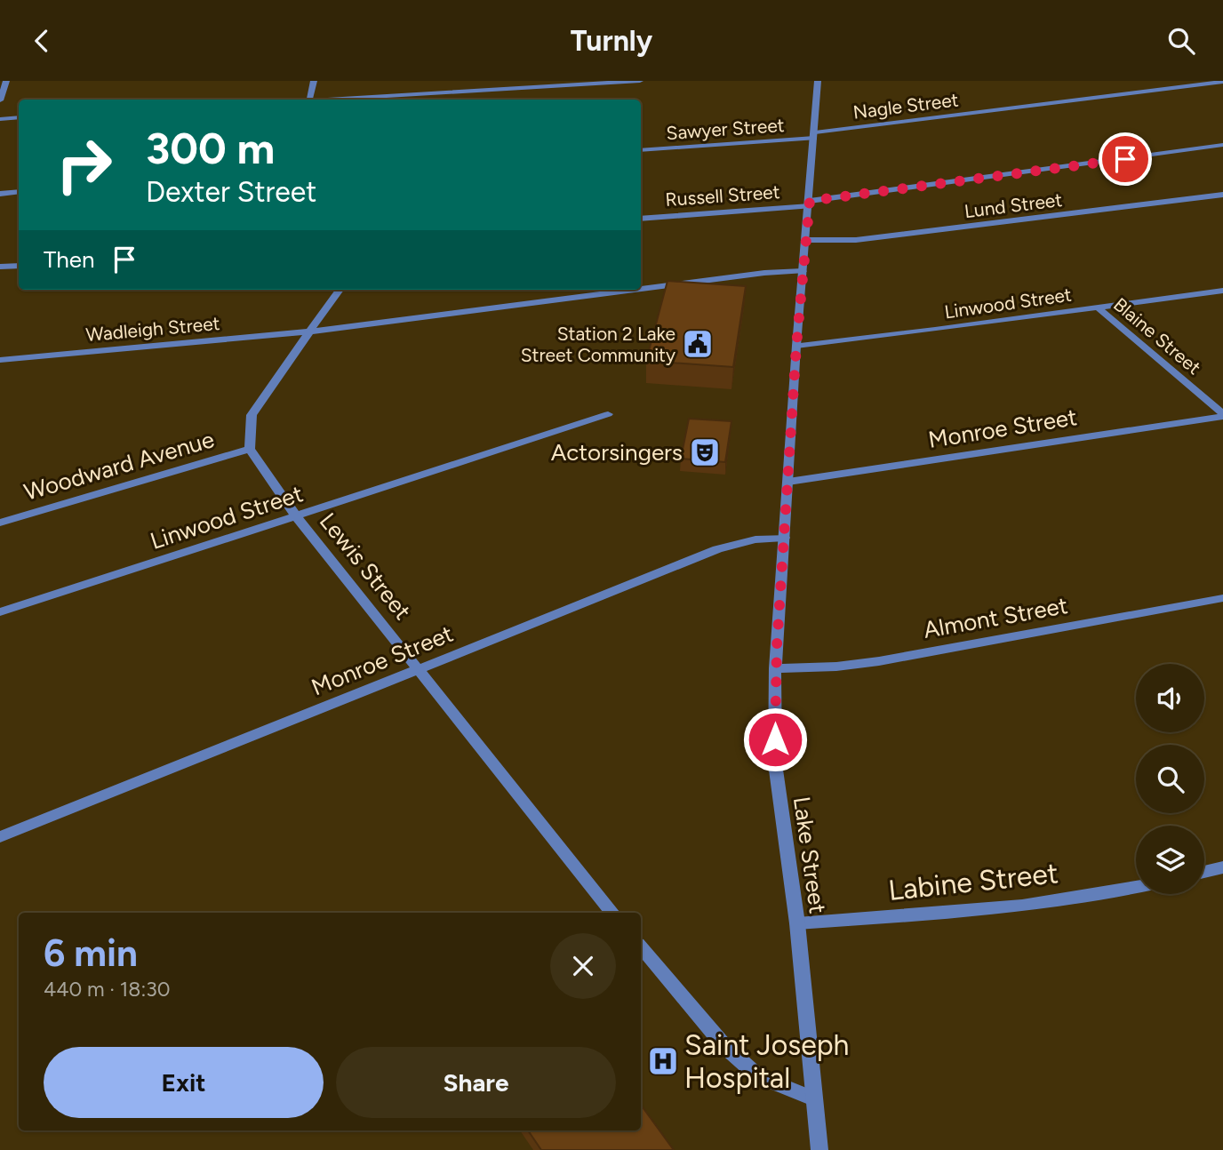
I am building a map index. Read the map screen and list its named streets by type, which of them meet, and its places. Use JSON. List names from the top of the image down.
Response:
{
  "streets": {
    "street": [
      "Nagle Street",
      "Sawyer Street",
      "Russell Street",
      "Lund Street",
      "Linwood Street",
      "Wadleigh Street",
      "Blaine Street",
      "Monroe Street",
      "Woodward Avenue",
      "Lewis Street",
      "Almont Street",
      "Lake Street",
      "Labine Street"
    ]
  },
  "crossings": [
    ["Nagle Street", "Sawyer Street"],
    ["Nagle Street", "Lake Street"],
    ["Sawyer Street", "Lake Street"],
    ["Russell Street", "Lake Street"],
    ["Lund Street", "Lake Street"],
    ["Linwood Street", "Blaine Street"],
    ["Linwood Street", "Lewis Street"],
    ["Linwood Street", "Lake Street"],
    ["Wadleigh Street", "Lake Street"],
    ["Blaine Street", "Monroe Street"],
    ["Monroe Street", "Lewis Street"],
    ["Monroe Street", "Lake Street"],
    ["Woodward Avenue", "Lewis Street"],
    ["Almont Street", "Lake Street"],
    ["Lake Street", "Labine Street"]
  ],
  "places": {
    "public building": ["Station 2 Lake Street Community"],
    "theatre": ["Actorsingers"],
    "hospital": ["Saint Joseph Hospital"]
  },
  "page": {
    "header": "Turnly",
    "turn": ["300 m", "Dexter Street"],
    "then": "Then",
    "heading": ["6 min", "440 m · 18:30"],
    "buttons": ["Exit", "Share"]
  }
}
